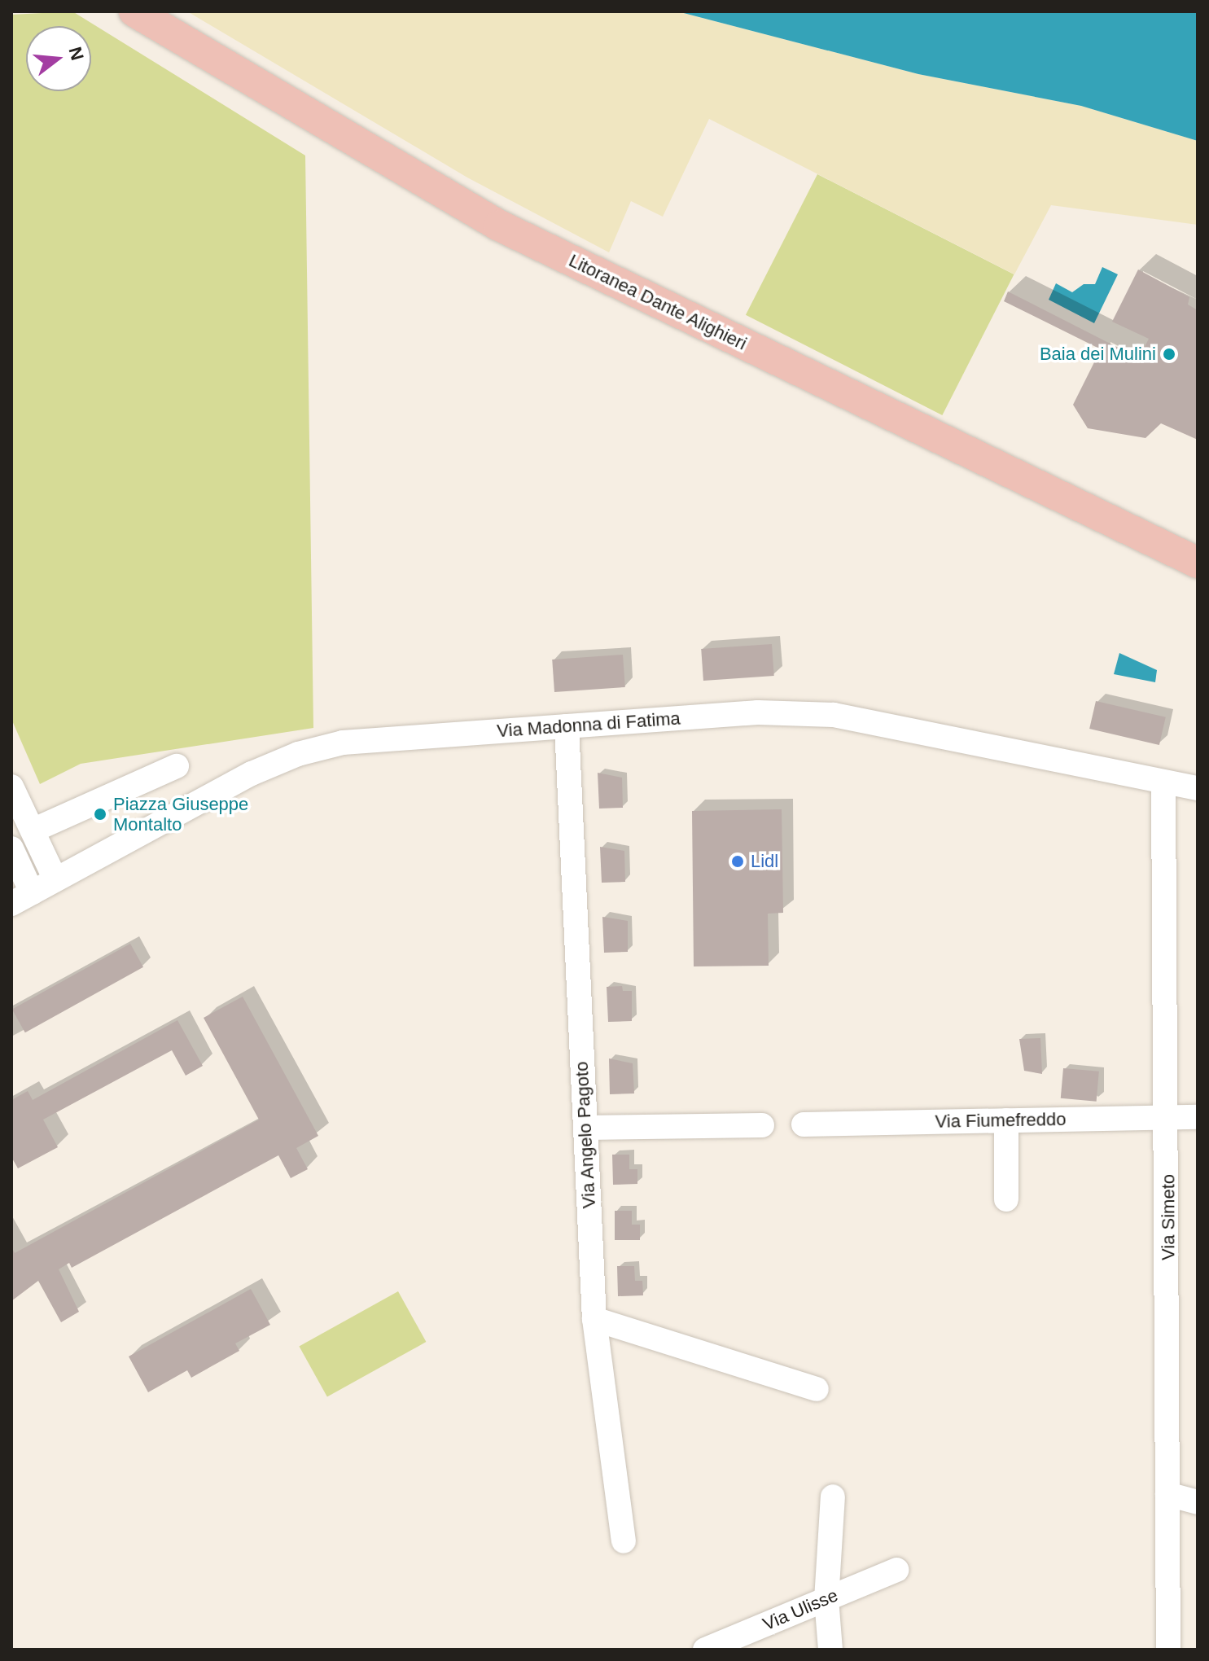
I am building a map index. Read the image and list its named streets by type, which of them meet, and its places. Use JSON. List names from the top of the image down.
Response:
{
  "streets": {
    "main road": ["Litoranea Dante Alighieri"],
    "street": [
      "Via Madonna di Fatima",
      "Via Fiumefreddo",
      "Via Angelo Pagoto",
      "Via Simeto",
      "Via Ulisse"
    ]
  },
  "crossings": [
    ["Via Madonna di Fatima", "Via Angelo Pagoto"],
    ["Via Madonna di Fatima", "Via Simeto"],
    ["Via Fiumefreddo", "Via Simeto"]
  ],
  "places": ["Baia dei Mulini", "Piazza Giuseppe Montalto", "Lidl"],
  "north": "right"
}
